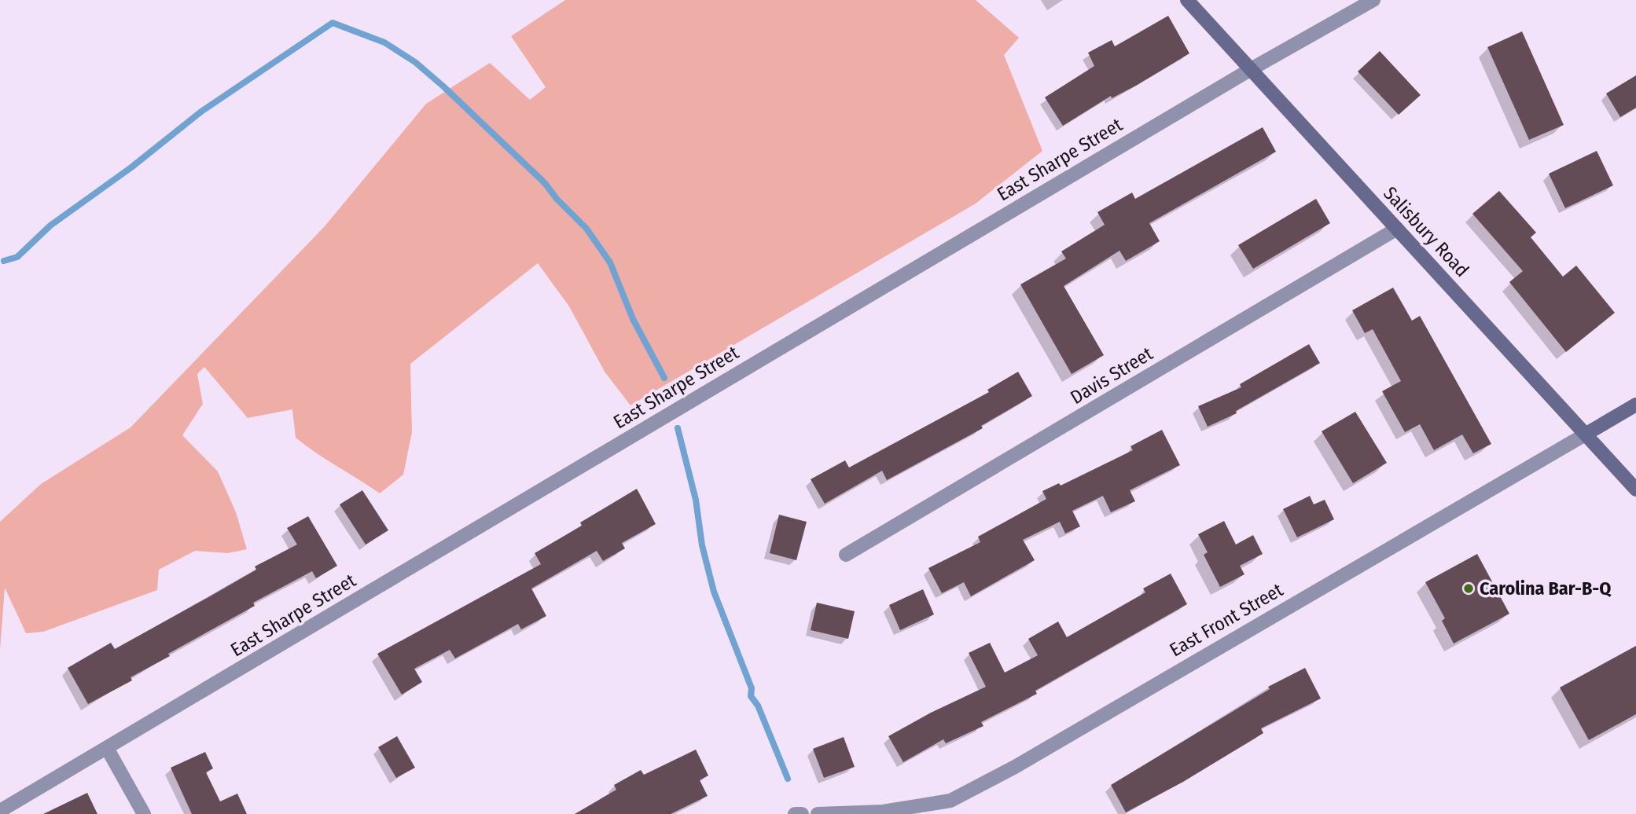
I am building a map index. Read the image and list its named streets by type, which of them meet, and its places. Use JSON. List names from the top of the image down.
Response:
{
  "streets": {
    "street": [
      "East Sharpe Street",
      "Salisbury Road",
      "Davis Street",
      "East Front Street"
    ]
  },
  "crossings": [
    ["East Sharpe Street", "Salisbury Road"],
    ["Salisbury Road", "Davis Street"],
    ["Salisbury Road", "East Front Street"]
  ],
  "places": ["Carolina Bar-B-Q"]
}
